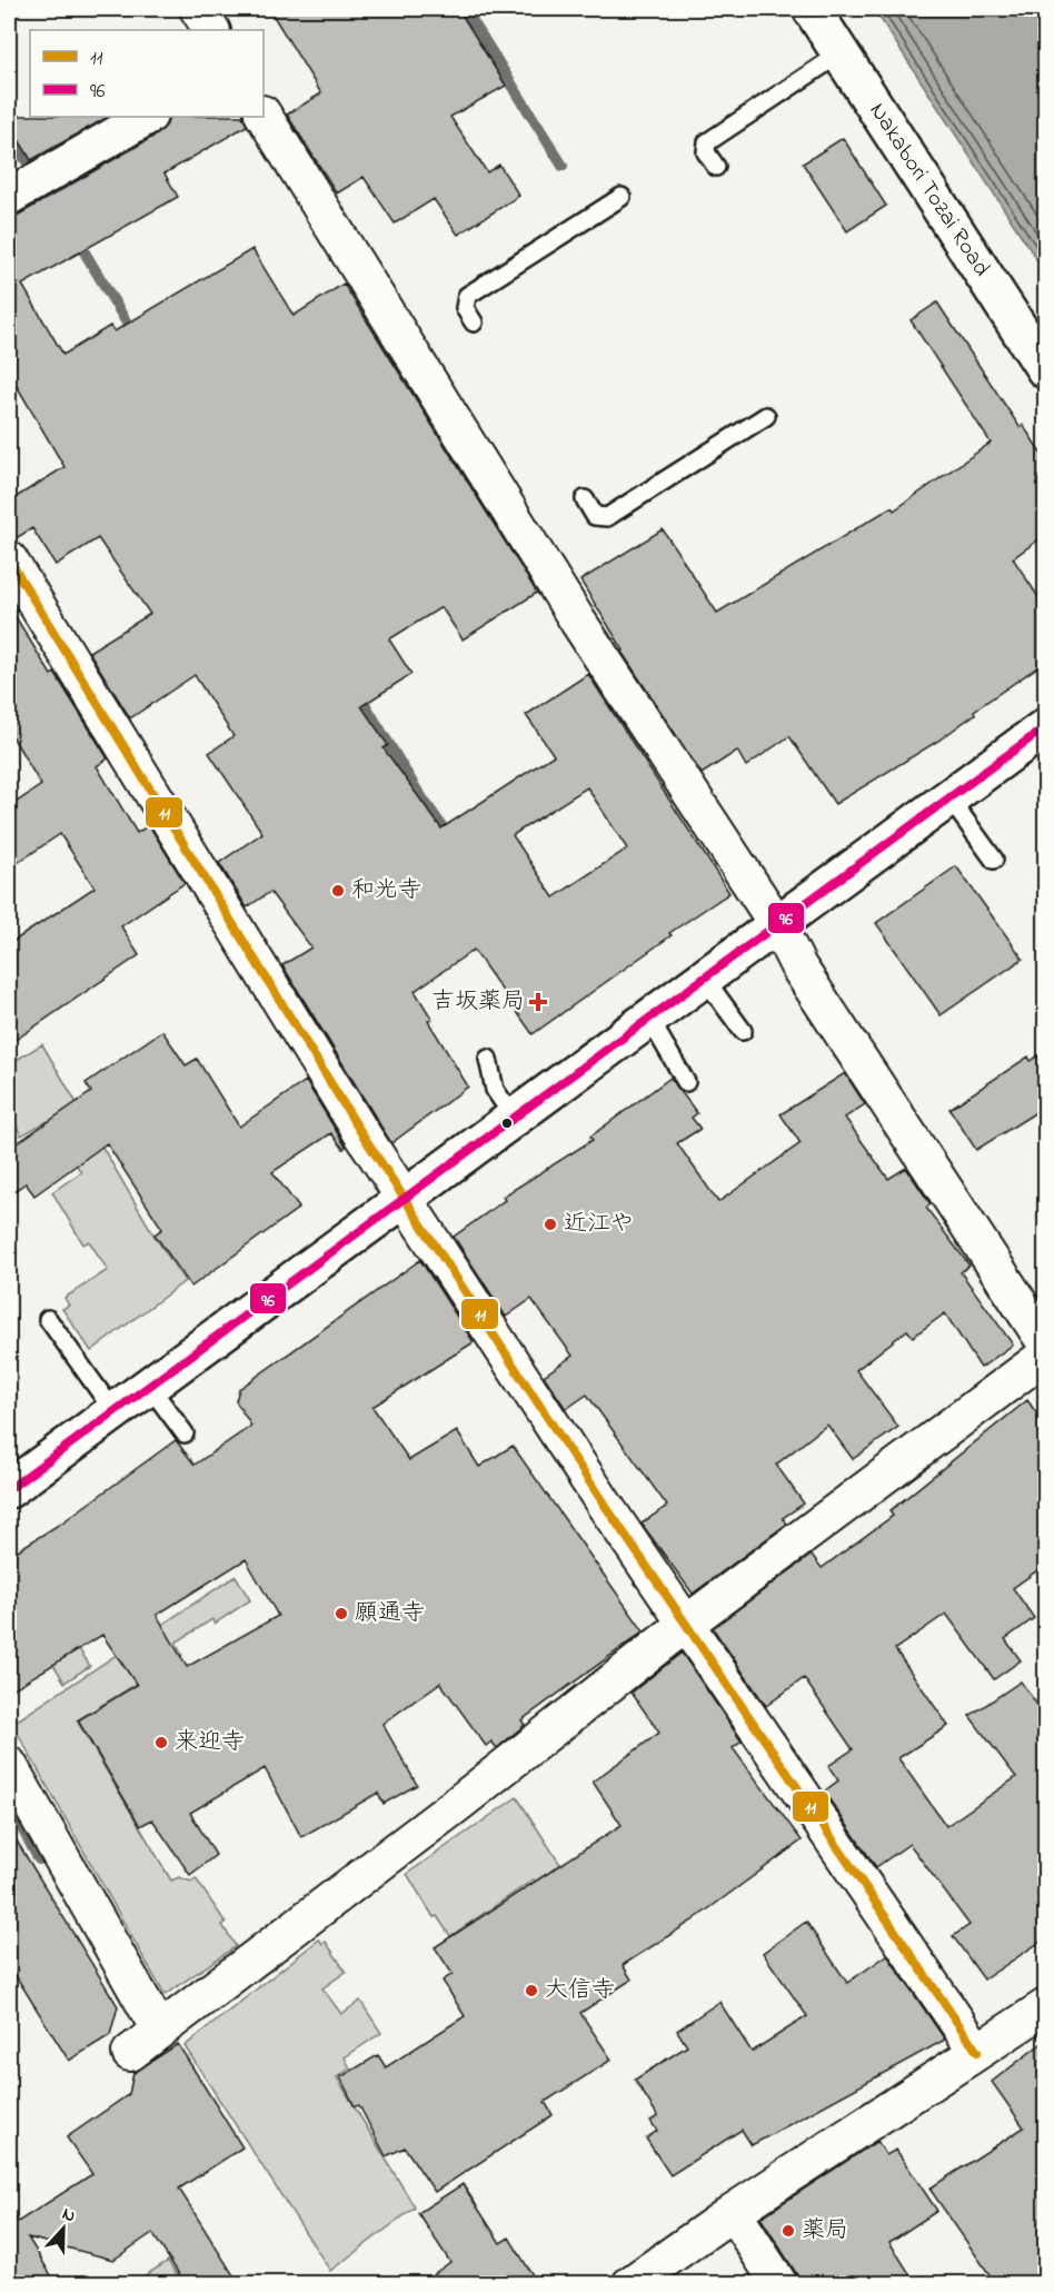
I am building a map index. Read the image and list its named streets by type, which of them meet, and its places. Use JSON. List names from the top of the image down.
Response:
{
  "streets": {
    "street": ["Nakabori Tozai Road"]
  },
  "places": {
    "other": [
      "和光寺",
      "近江や",
      "願通寺",
      "来迎寺",
      "大信寺",
      "薬局"
    ],
    "health": ["吉坂薬局"]
  },
  "lines": ["transit line 11", "transit line 96"],
  "legend": ["11", "96"],
  "north": "top"
}
